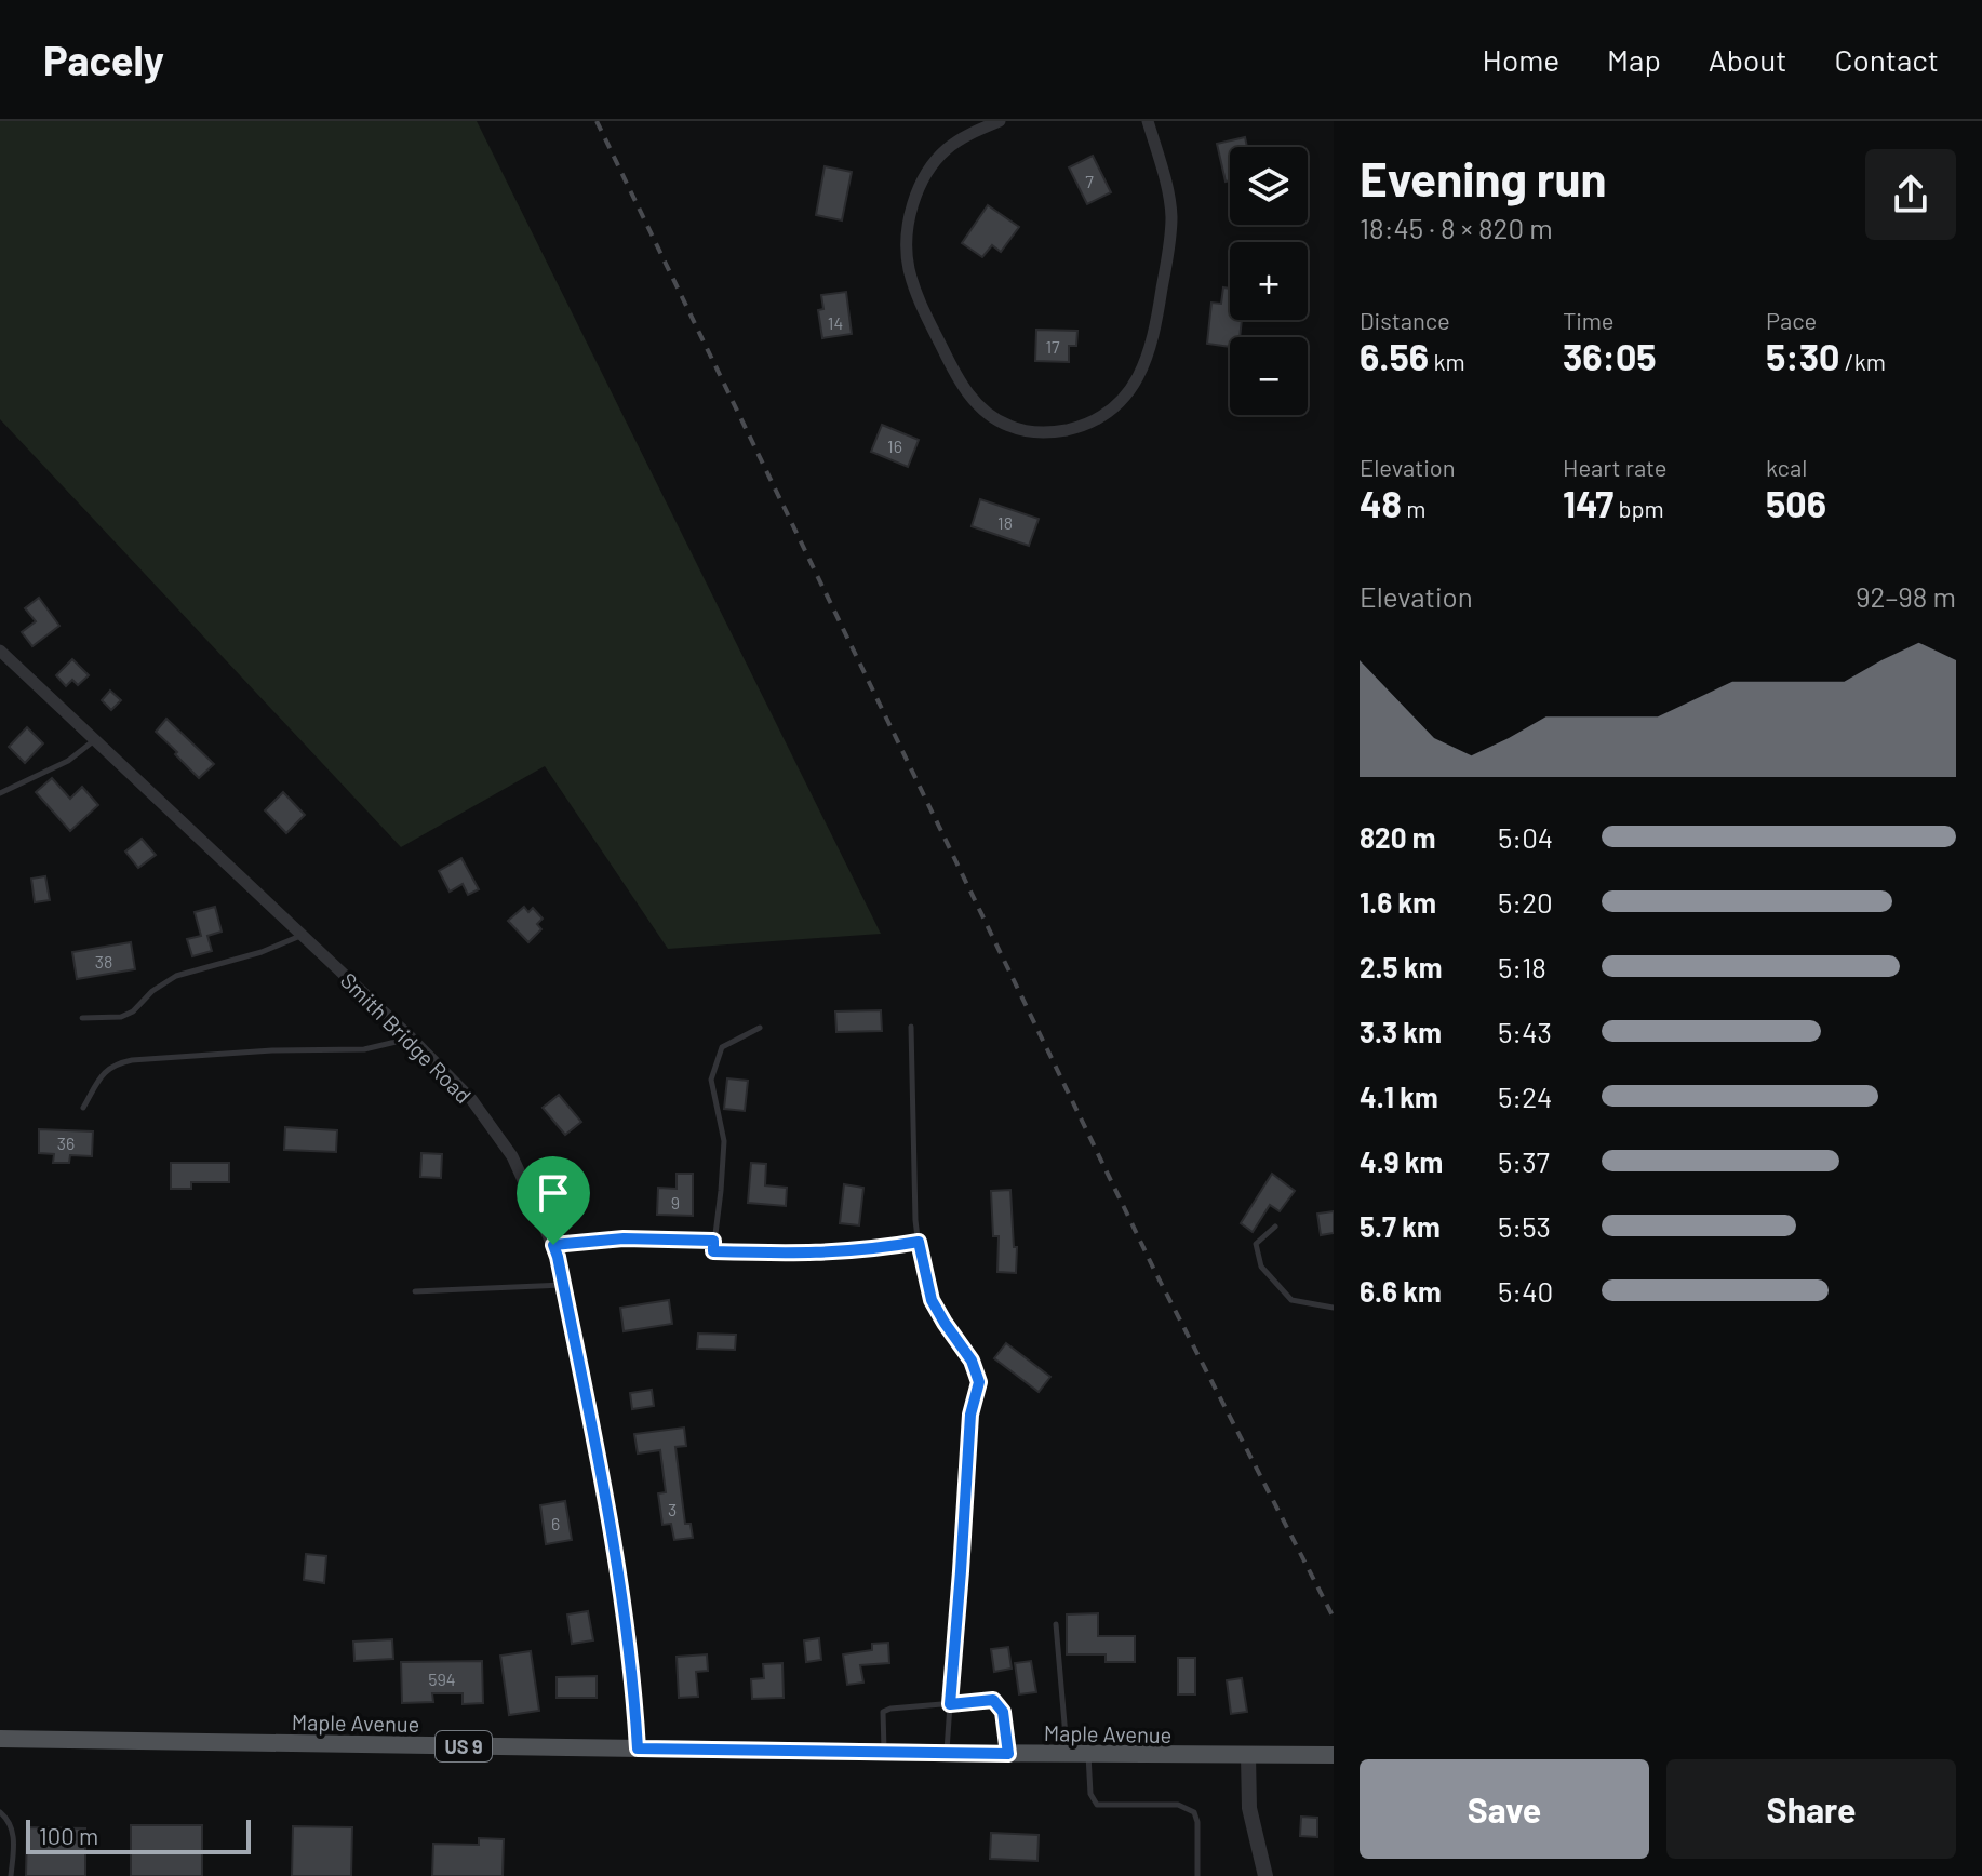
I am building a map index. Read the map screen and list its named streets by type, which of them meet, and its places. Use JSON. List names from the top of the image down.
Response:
{
  "streets": {
    "main road": ["Maple Avenue", "US 9"],
    "street": ["Smith Bridge Road"]
  },
  "crossings": [
    ["Smith Bridge Road", "Maple Avenue"]
  ],
  "house_numbers": [
    "7",
    "14",
    "17",
    "16",
    "18",
    "38",
    "36",
    "9",
    "3",
    "6",
    "594"
  ],
  "scale_bar": "100 m",
  "page": {
    "header": "Pacely",
    "nav": [
      "Home",
      "Map",
      "About",
      "Contact"
    ],
    "heading": ["Evening run", "18:45 · 8 × 820 m"],
    "map_buttons": ["+", "−"],
    "stats": [
      ["Distance", "6.56 km"],
      ["Time", "36:05"],
      ["Pace", "5:30 /km"],
      ["Elevation", "48 m"],
      ["Heart rate", "147 bpm"],
      ["kcal", "506"]
    ],
    "chart": ["Elevation", "92–98 m"],
    "list": [
      {
        "name": "820 m",
        "note": "5:04"
      },
      {
        "name": "1.6 km",
        "note": "5:20"
      },
      {
        "name": "2.5 km",
        "note": "5:18"
      },
      {
        "name": "3.3 km",
        "note": "5:43"
      },
      {
        "name": "4.1 km",
        "note": "5:24"
      },
      {
        "name": "4.9 km",
        "note": "5:37"
      },
      {
        "name": "5.7 km",
        "note": "5:53"
      },
      {
        "name": "6.6 km",
        "note": "5:40"
      }
    ],
    "buttons": ["Save", "Share"],
    "scale": "100 m"
  }
}
